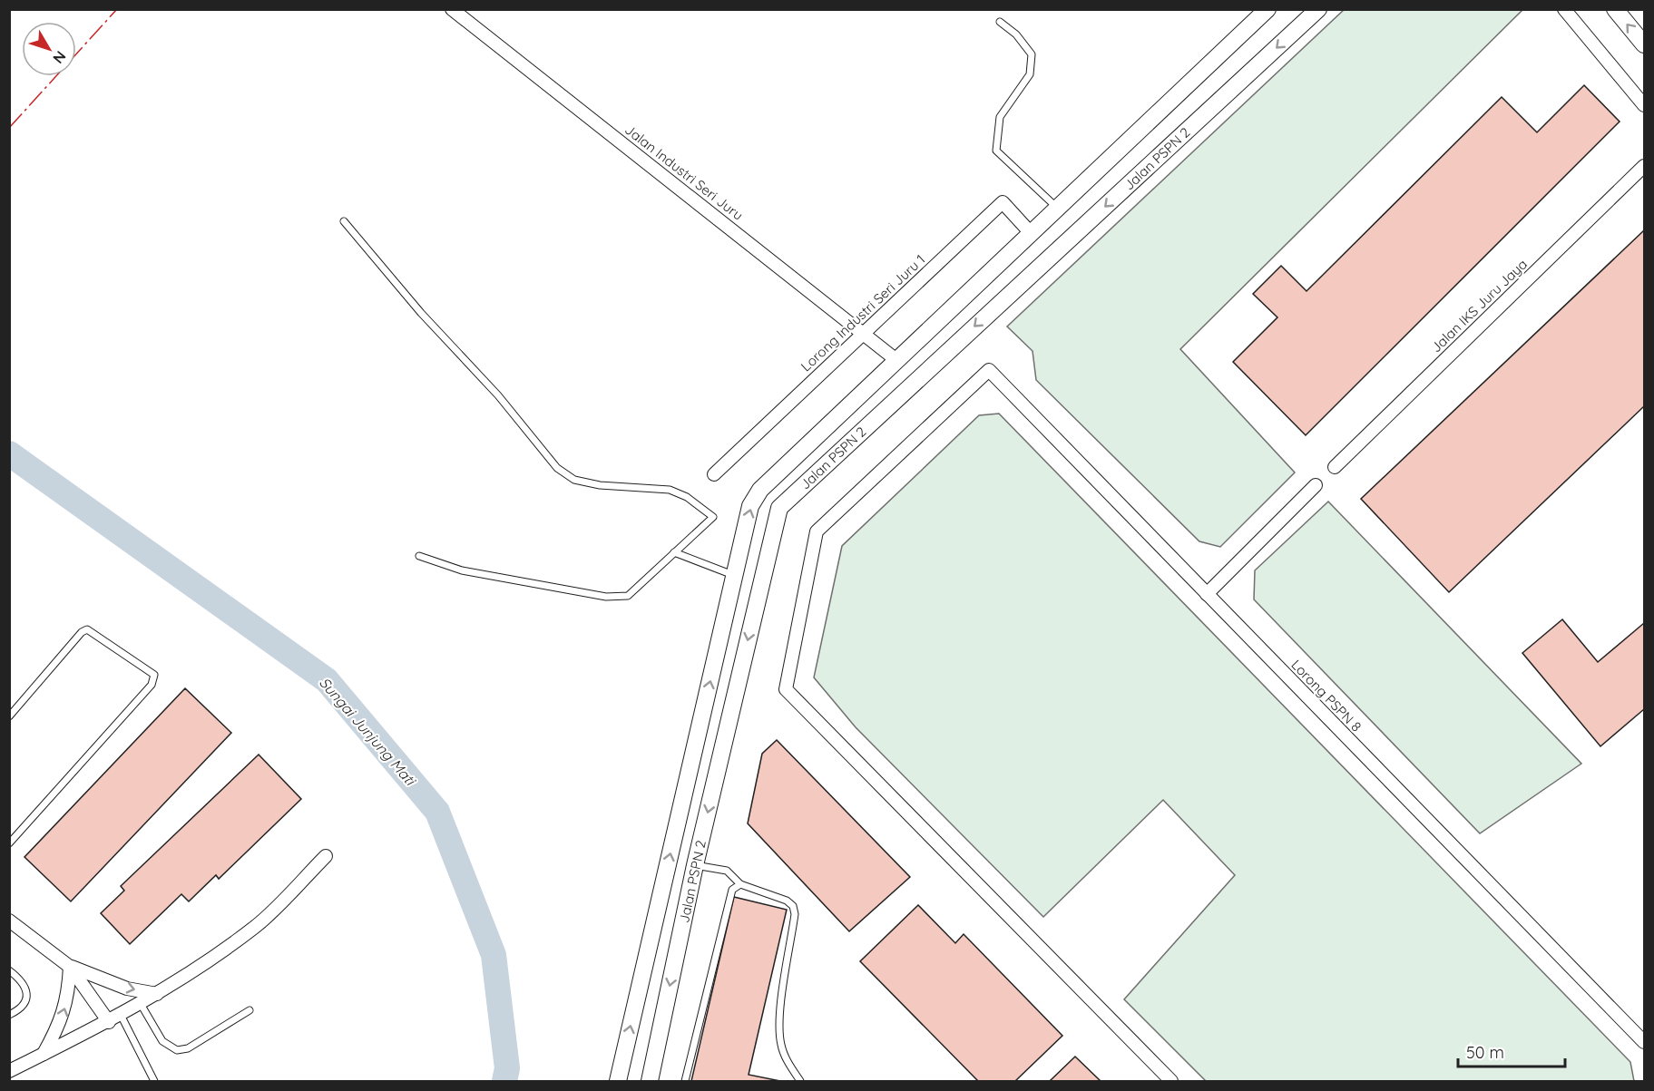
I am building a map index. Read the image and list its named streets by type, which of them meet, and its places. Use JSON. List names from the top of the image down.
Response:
{
  "streets": {
    "street": [
      "Jalan PSPN 2",
      "Jalan Industri Seri Juru",
      "Jalan IKS Juru Jaya",
      "Lorong Industri Seri Juru 1",
      "Lorong PSPN 8"
    ]
  },
  "crossings": [
    ["Jalan PSPN 2", "Jalan Industri Seri Juru"],
    ["Jalan PSPN 2", "Lorong Industri Seri Juru 1"],
    ["Jalan Industri Seri Juru", "Lorong Industri Seri Juru 1"]
  ],
  "water": ["Sungai Junjung Mati"],
  "scale_bar": "50 m",
  "north": "bottom right"
}
